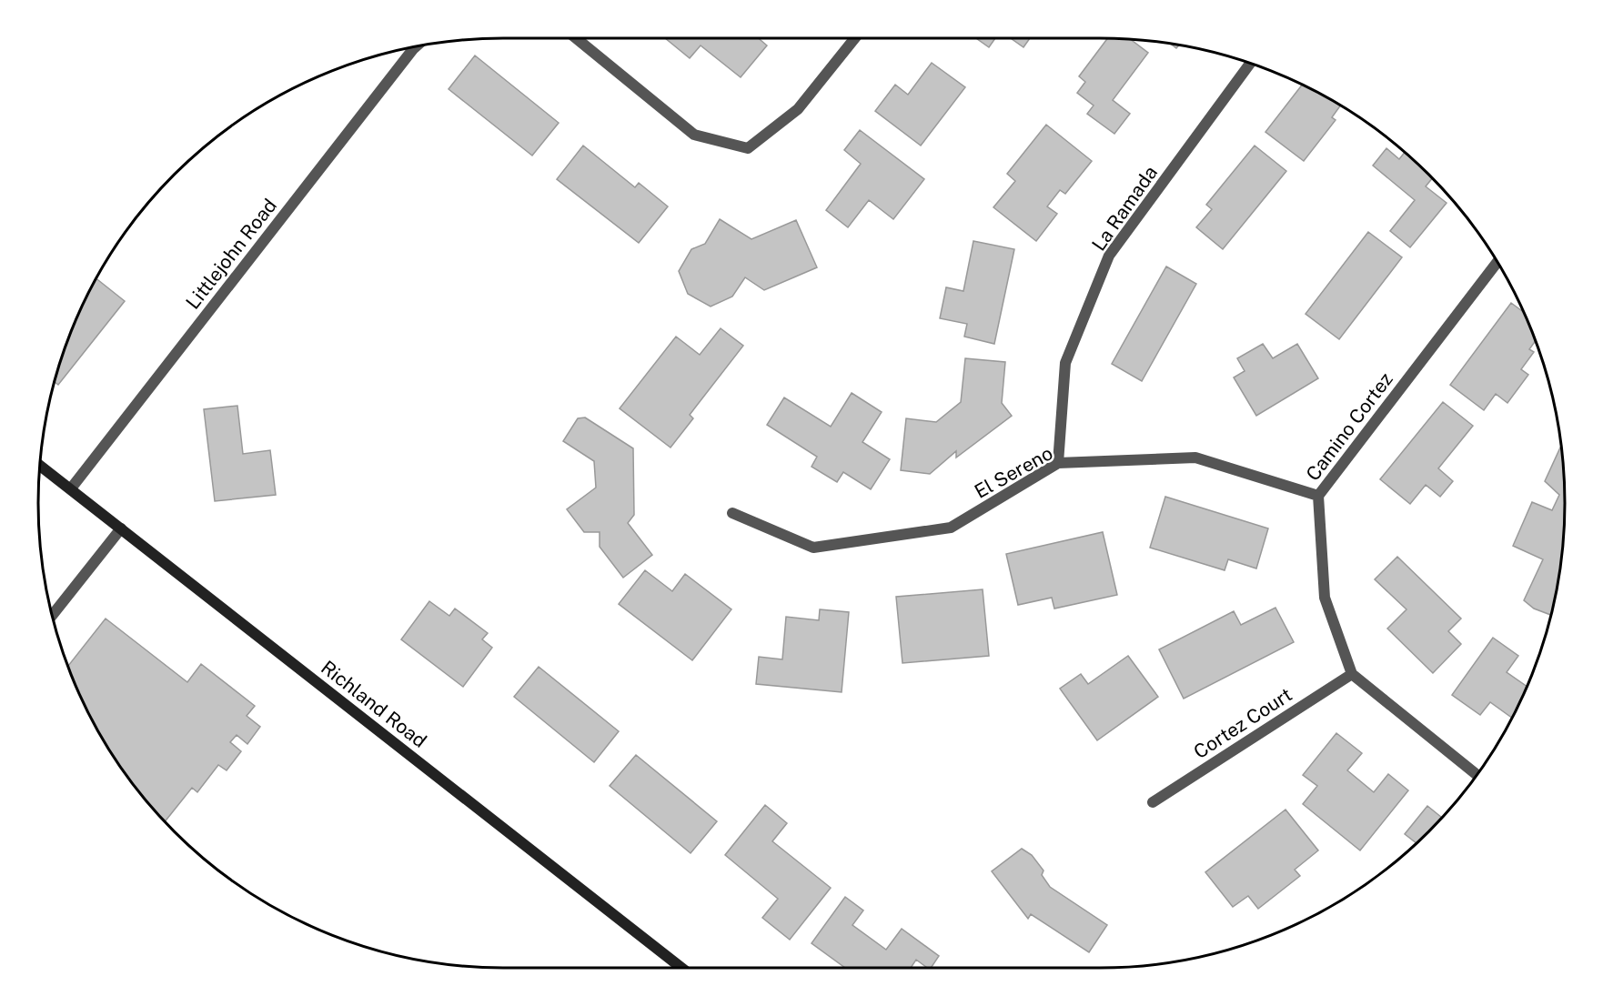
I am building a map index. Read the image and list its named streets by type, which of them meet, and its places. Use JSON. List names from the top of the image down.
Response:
{
  "streets": {
    "street": [
      "La Ramada",
      "Littlejohn Road",
      "Camino Cortez",
      "El Sereno",
      "Richland Road",
      "Cortez Court"
    ]
  },
  "crossings": [
    ["La Ramada", "El Sereno"],
    ["Littlejohn Road", "Richland Road"],
    ["Camino Cortez", "El Sereno"],
    ["Camino Cortez", "Cortez Court"]
  ]
}
